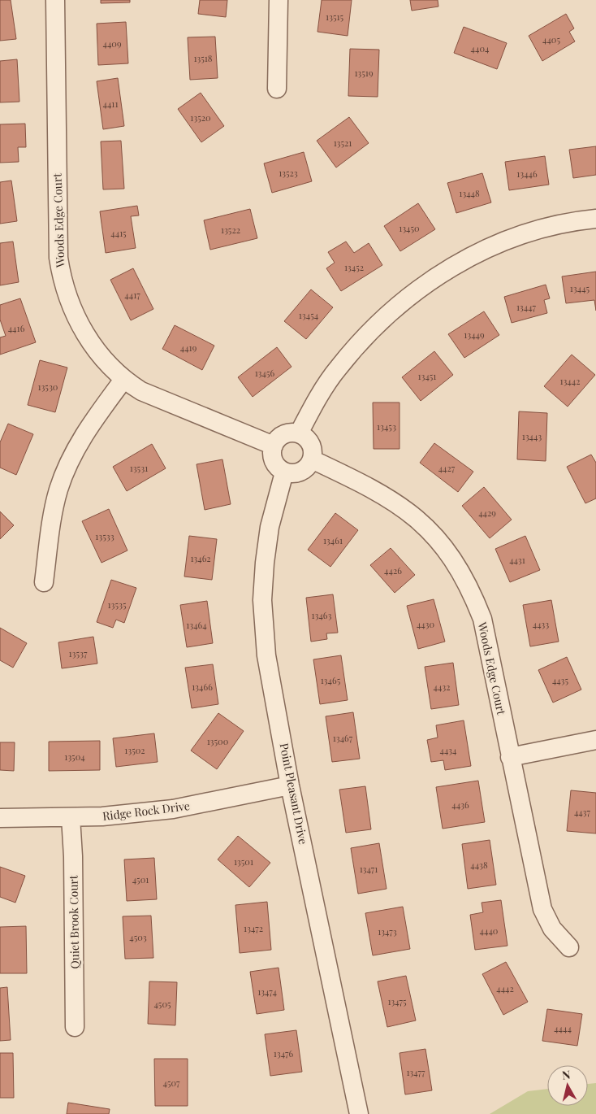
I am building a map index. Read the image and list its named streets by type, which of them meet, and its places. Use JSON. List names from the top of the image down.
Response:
{
  "streets": {
    "street": [
      "Woods Edge Court",
      "Point Pleasant Drive",
      "Ridge Rock Drive",
      "Quiet Brook Court"
    ]
  },
  "crossings": [
    ["Woods Edge Court", "Point Pleasant Drive"],
    ["Point Pleasant Drive", "Ridge Rock Drive"],
    ["Ridge Rock Drive", "Quiet Brook Court"]
  ],
  "house_numbers": [
    "13515",
    "4405",
    "4409",
    "4404",
    "13518",
    "13519",
    "4411",
    "13520",
    "13521",
    "13523",
    "13446",
    "13448",
    "13450",
    "13522",
    "4415",
    "13452",
    "13445",
    "4417",
    "13447",
    "13454",
    "4416",
    "13449",
    "4419",
    "13456",
    "13451",
    "13442",
    "13530",
    "13453",
    "13443",
    "13531",
    "4427",
    "4429",
    "13533",
    "13461",
    "13462",
    "4431",
    "4426",
    "13535",
    "13463",
    "4430",
    "4433",
    "13464",
    "13537",
    "13465",
    "4435",
    "13466",
    "4432",
    "13467",
    "13500",
    "13502",
    "4434",
    "13504",
    "4436",
    "4437",
    "13501",
    "4438",
    "13471",
    "4501",
    "13472",
    "4440",
    "13473",
    "4503",
    "4442",
    "13474",
    "13475",
    "4505",
    "4444",
    "13476",
    "13477",
    "4507"
  ],
  "north": "top"
}
